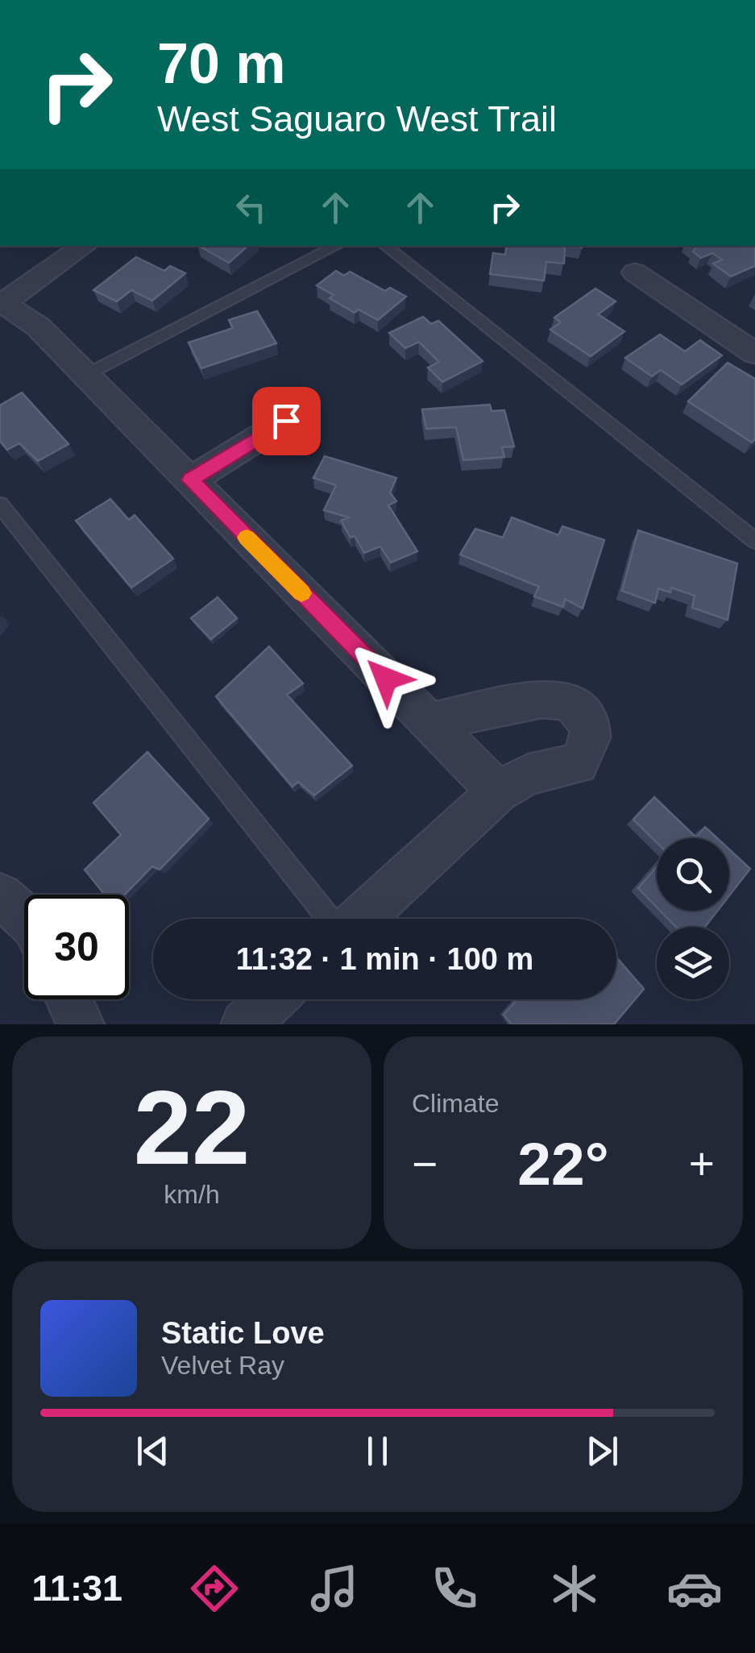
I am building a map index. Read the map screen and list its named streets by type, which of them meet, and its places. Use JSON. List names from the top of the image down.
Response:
{
  "page": {
    "turn": ["70 m", "West Saguaro West Trail"],
    "limit": "30",
    "trip": "11:32 · 1 min · 100 m",
    "tile": [
      ["22", "km/h"],
      "Climate"
    ],
    "heat": ["−", "22°", "+"],
    "song": ["Static Love", "Velvet Ray"],
    "tabs": "11:31"
  }
}
